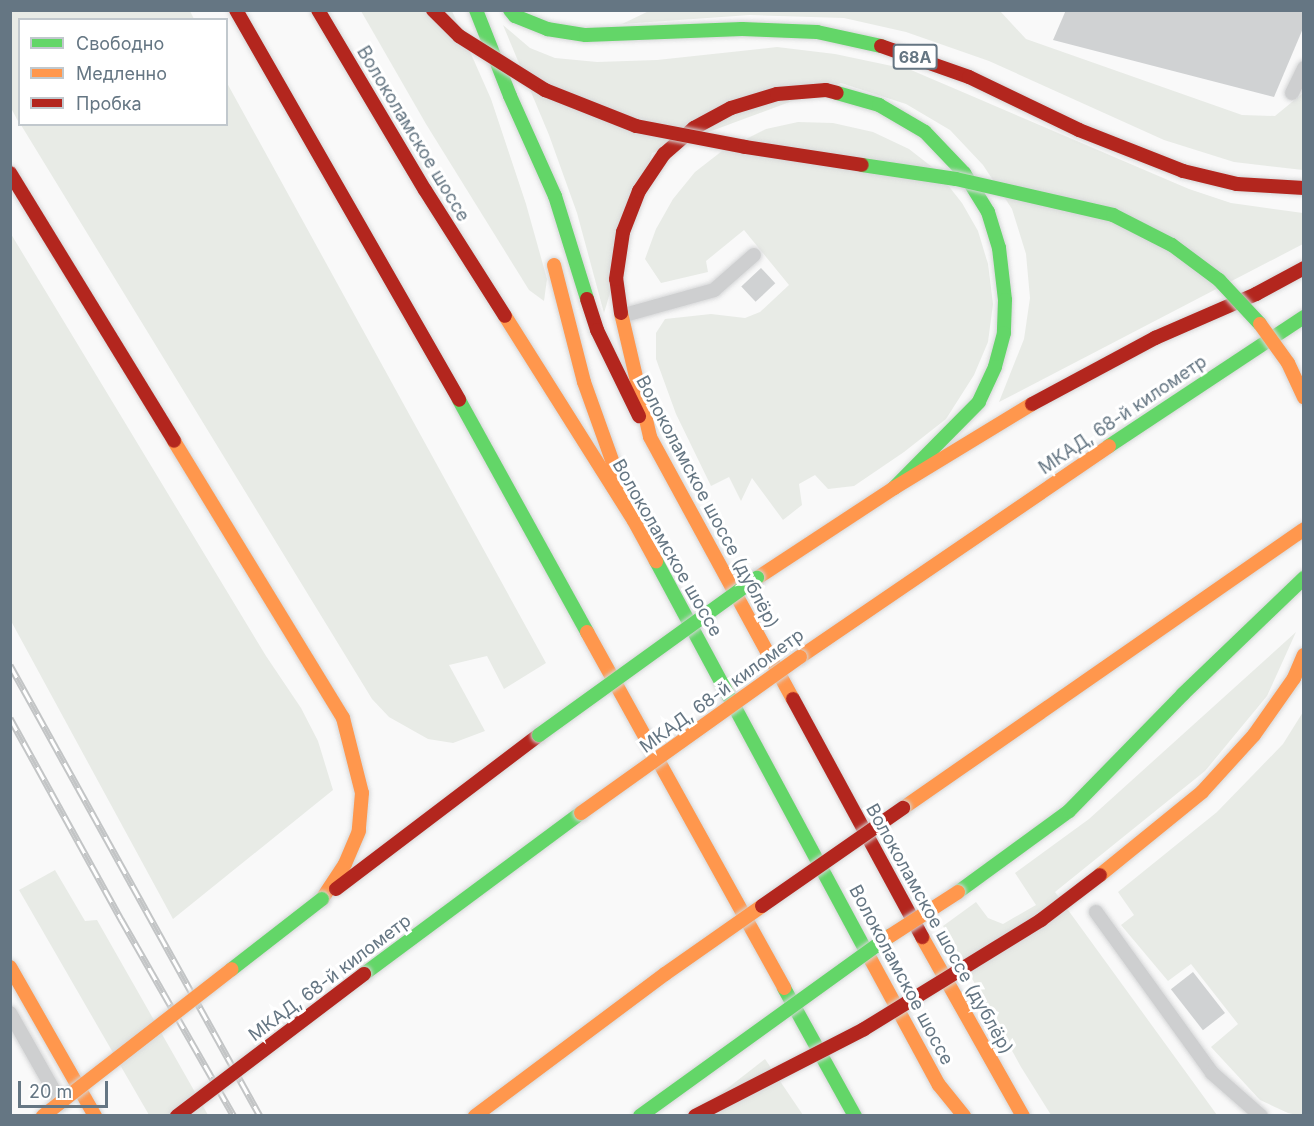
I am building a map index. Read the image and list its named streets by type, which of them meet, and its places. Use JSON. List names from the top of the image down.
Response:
{
  "streets": {
    "main road": [
      "68A",
      "Волоколамское шоссе",
      "МКАД, 68-й километр",
      "Волоколамское шоссе (дублёр)"
    ]
  },
  "legend": ["Свободно", "Медленно", "Пробка"],
  "scale_bar": "20 m"
}
